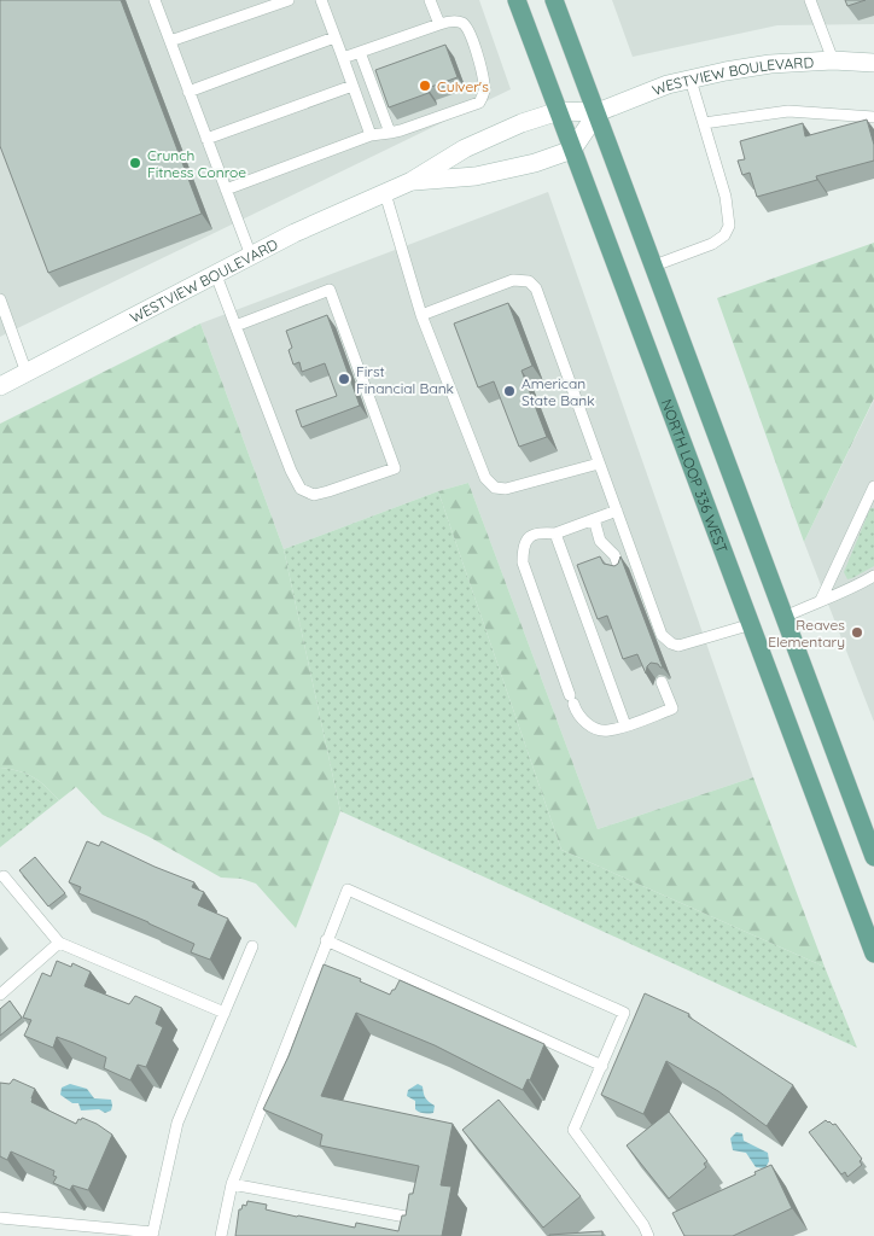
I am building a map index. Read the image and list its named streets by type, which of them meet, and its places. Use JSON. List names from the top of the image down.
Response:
{
  "streets": {
    "main road": ["NORTH LOOP 336 WEST"],
    "street": ["WESTVIEW BOULEVARD"]
  },
  "crossings": [
    ["WESTVIEW BOULEVARD", "NORTH LOOP 336 WEST"]
  ],
  "places": [
    "Culver's",
    "Crunch Fitness Conroe",
    "First Financial Bank",
    "American State Bank",
    "Reaves Elementary"
  ]
}
